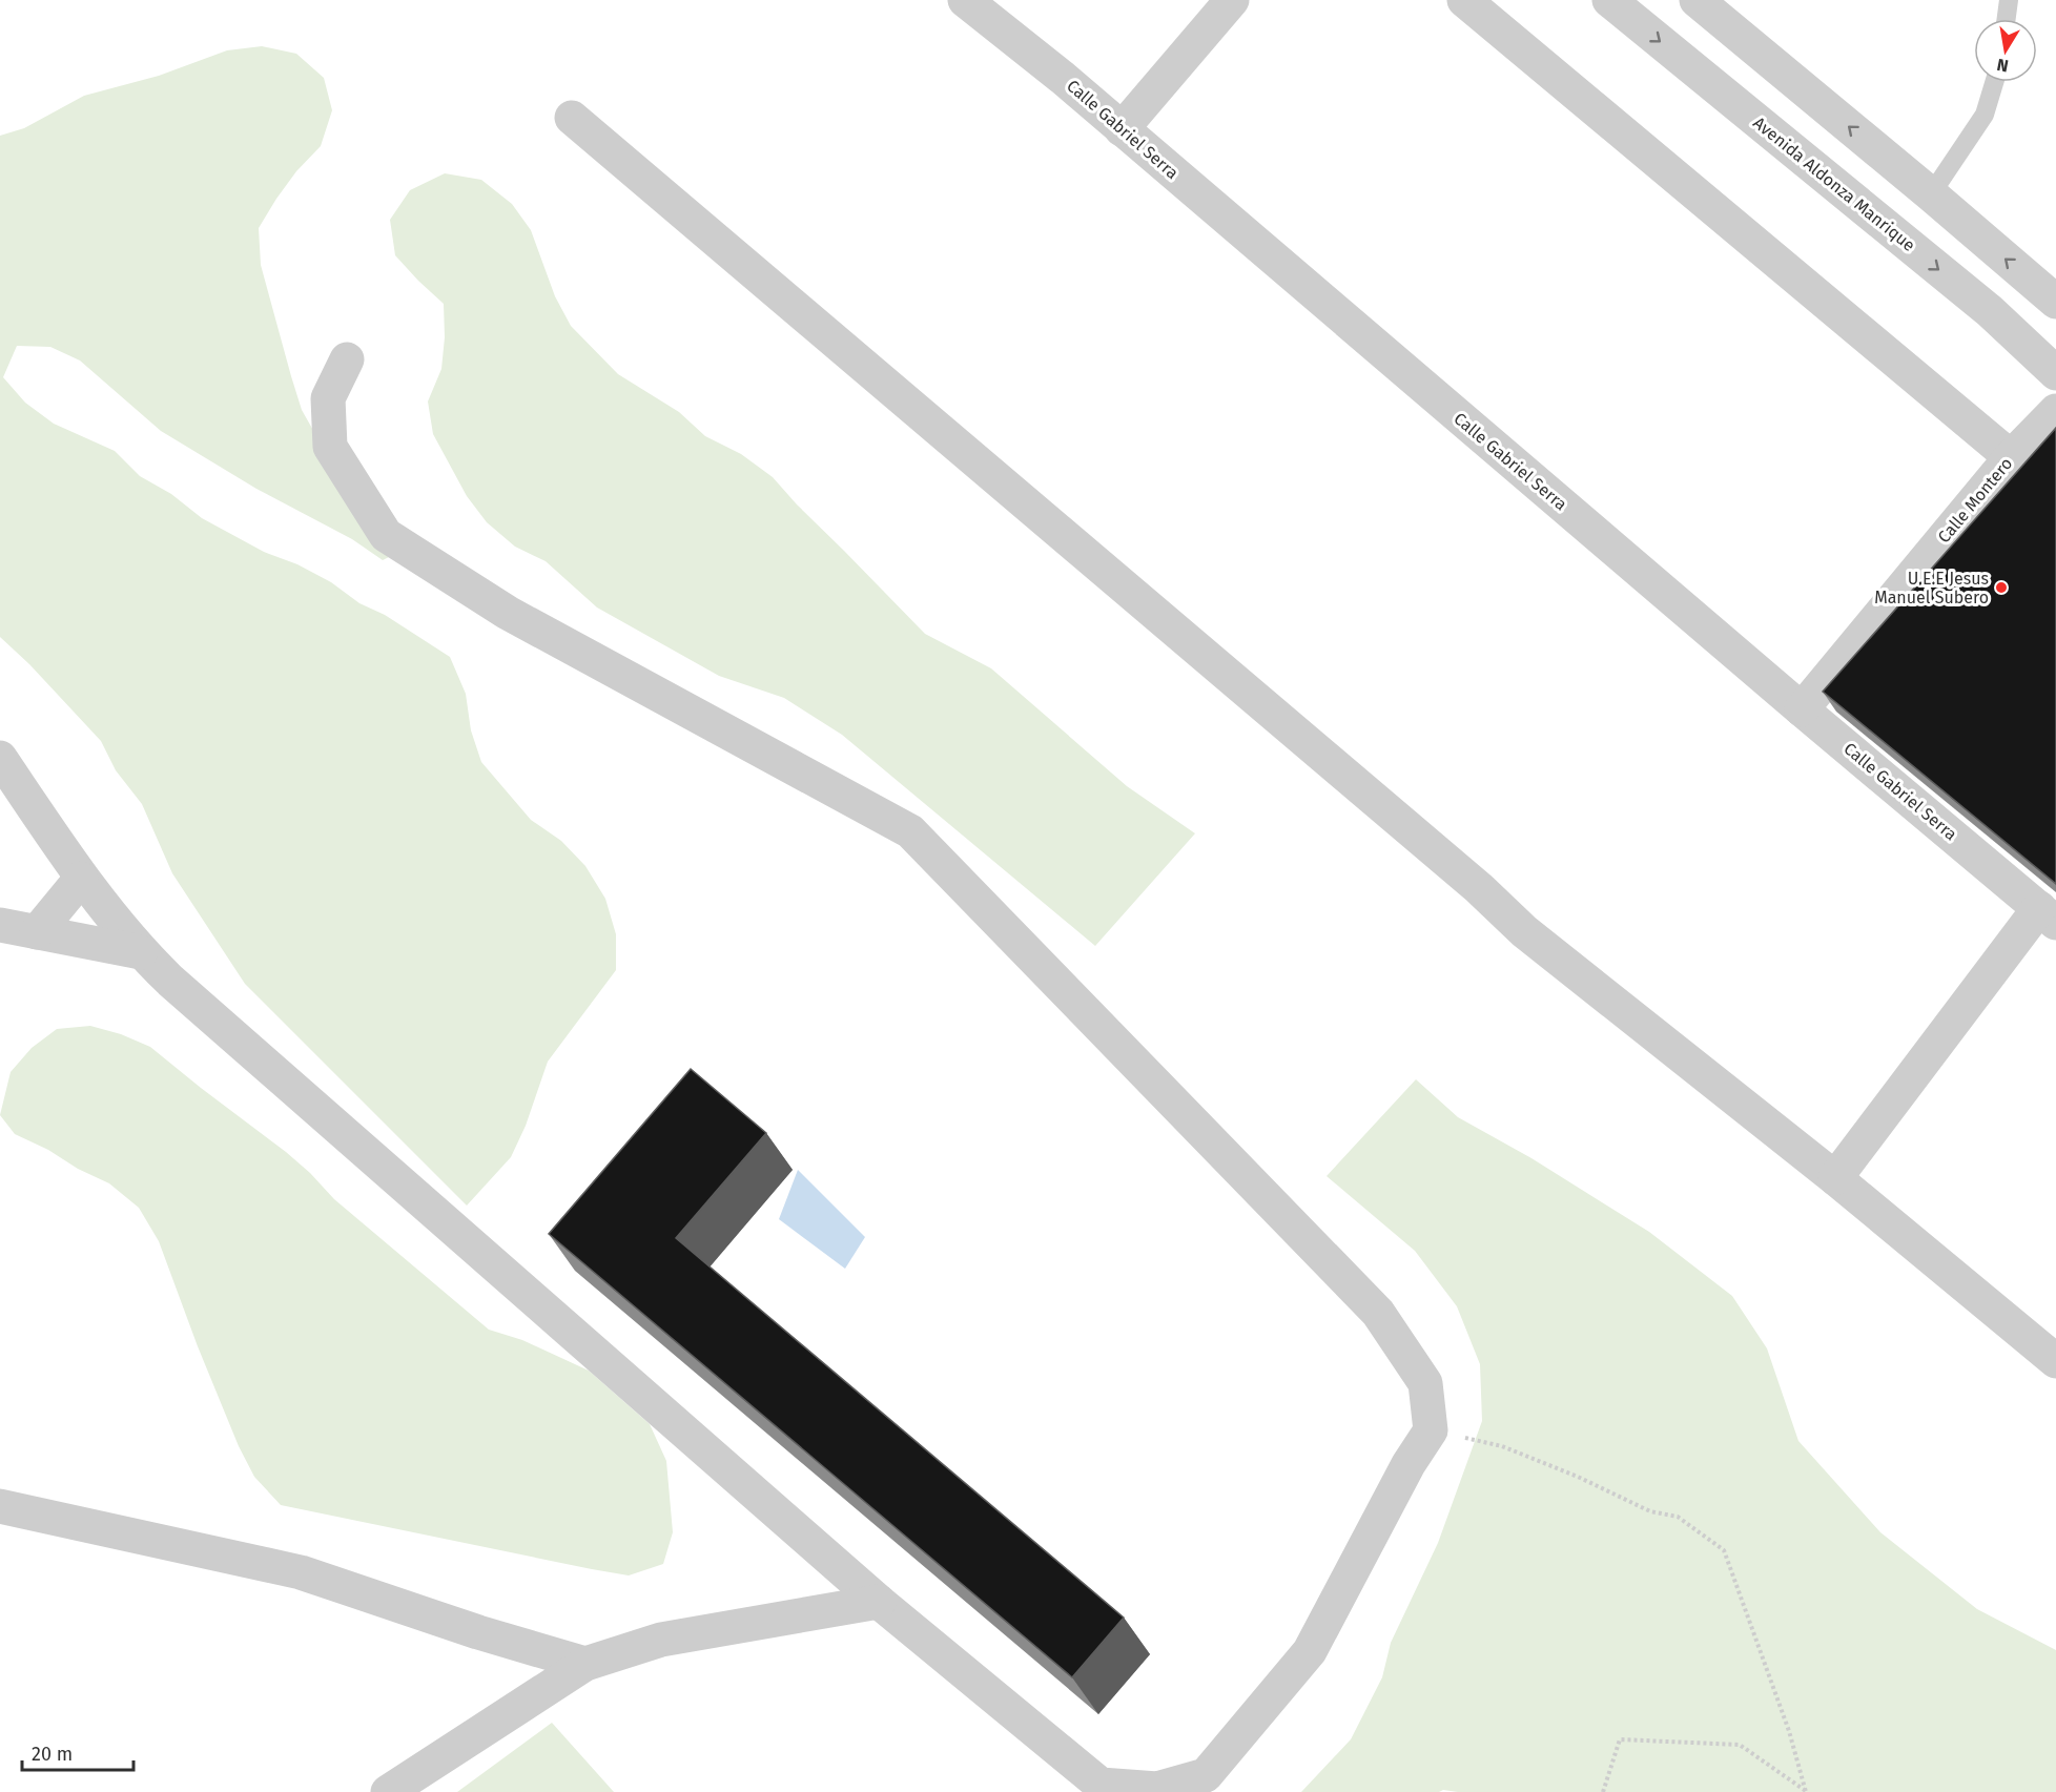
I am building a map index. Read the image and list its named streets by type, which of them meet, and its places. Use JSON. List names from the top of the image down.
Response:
{
  "streets": {
    "street": ["Calle Gabriel Serra", "Avenida Aldonza Manrique", "Calle Montero"]
  },
  "crossings": [
    ["Calle Gabriel Serra", "Calle Montero"]
  ],
  "places": ["U.E.E Jesus Manuel Subero"],
  "scale_bar": "20 m",
  "north": "bottom"
}
